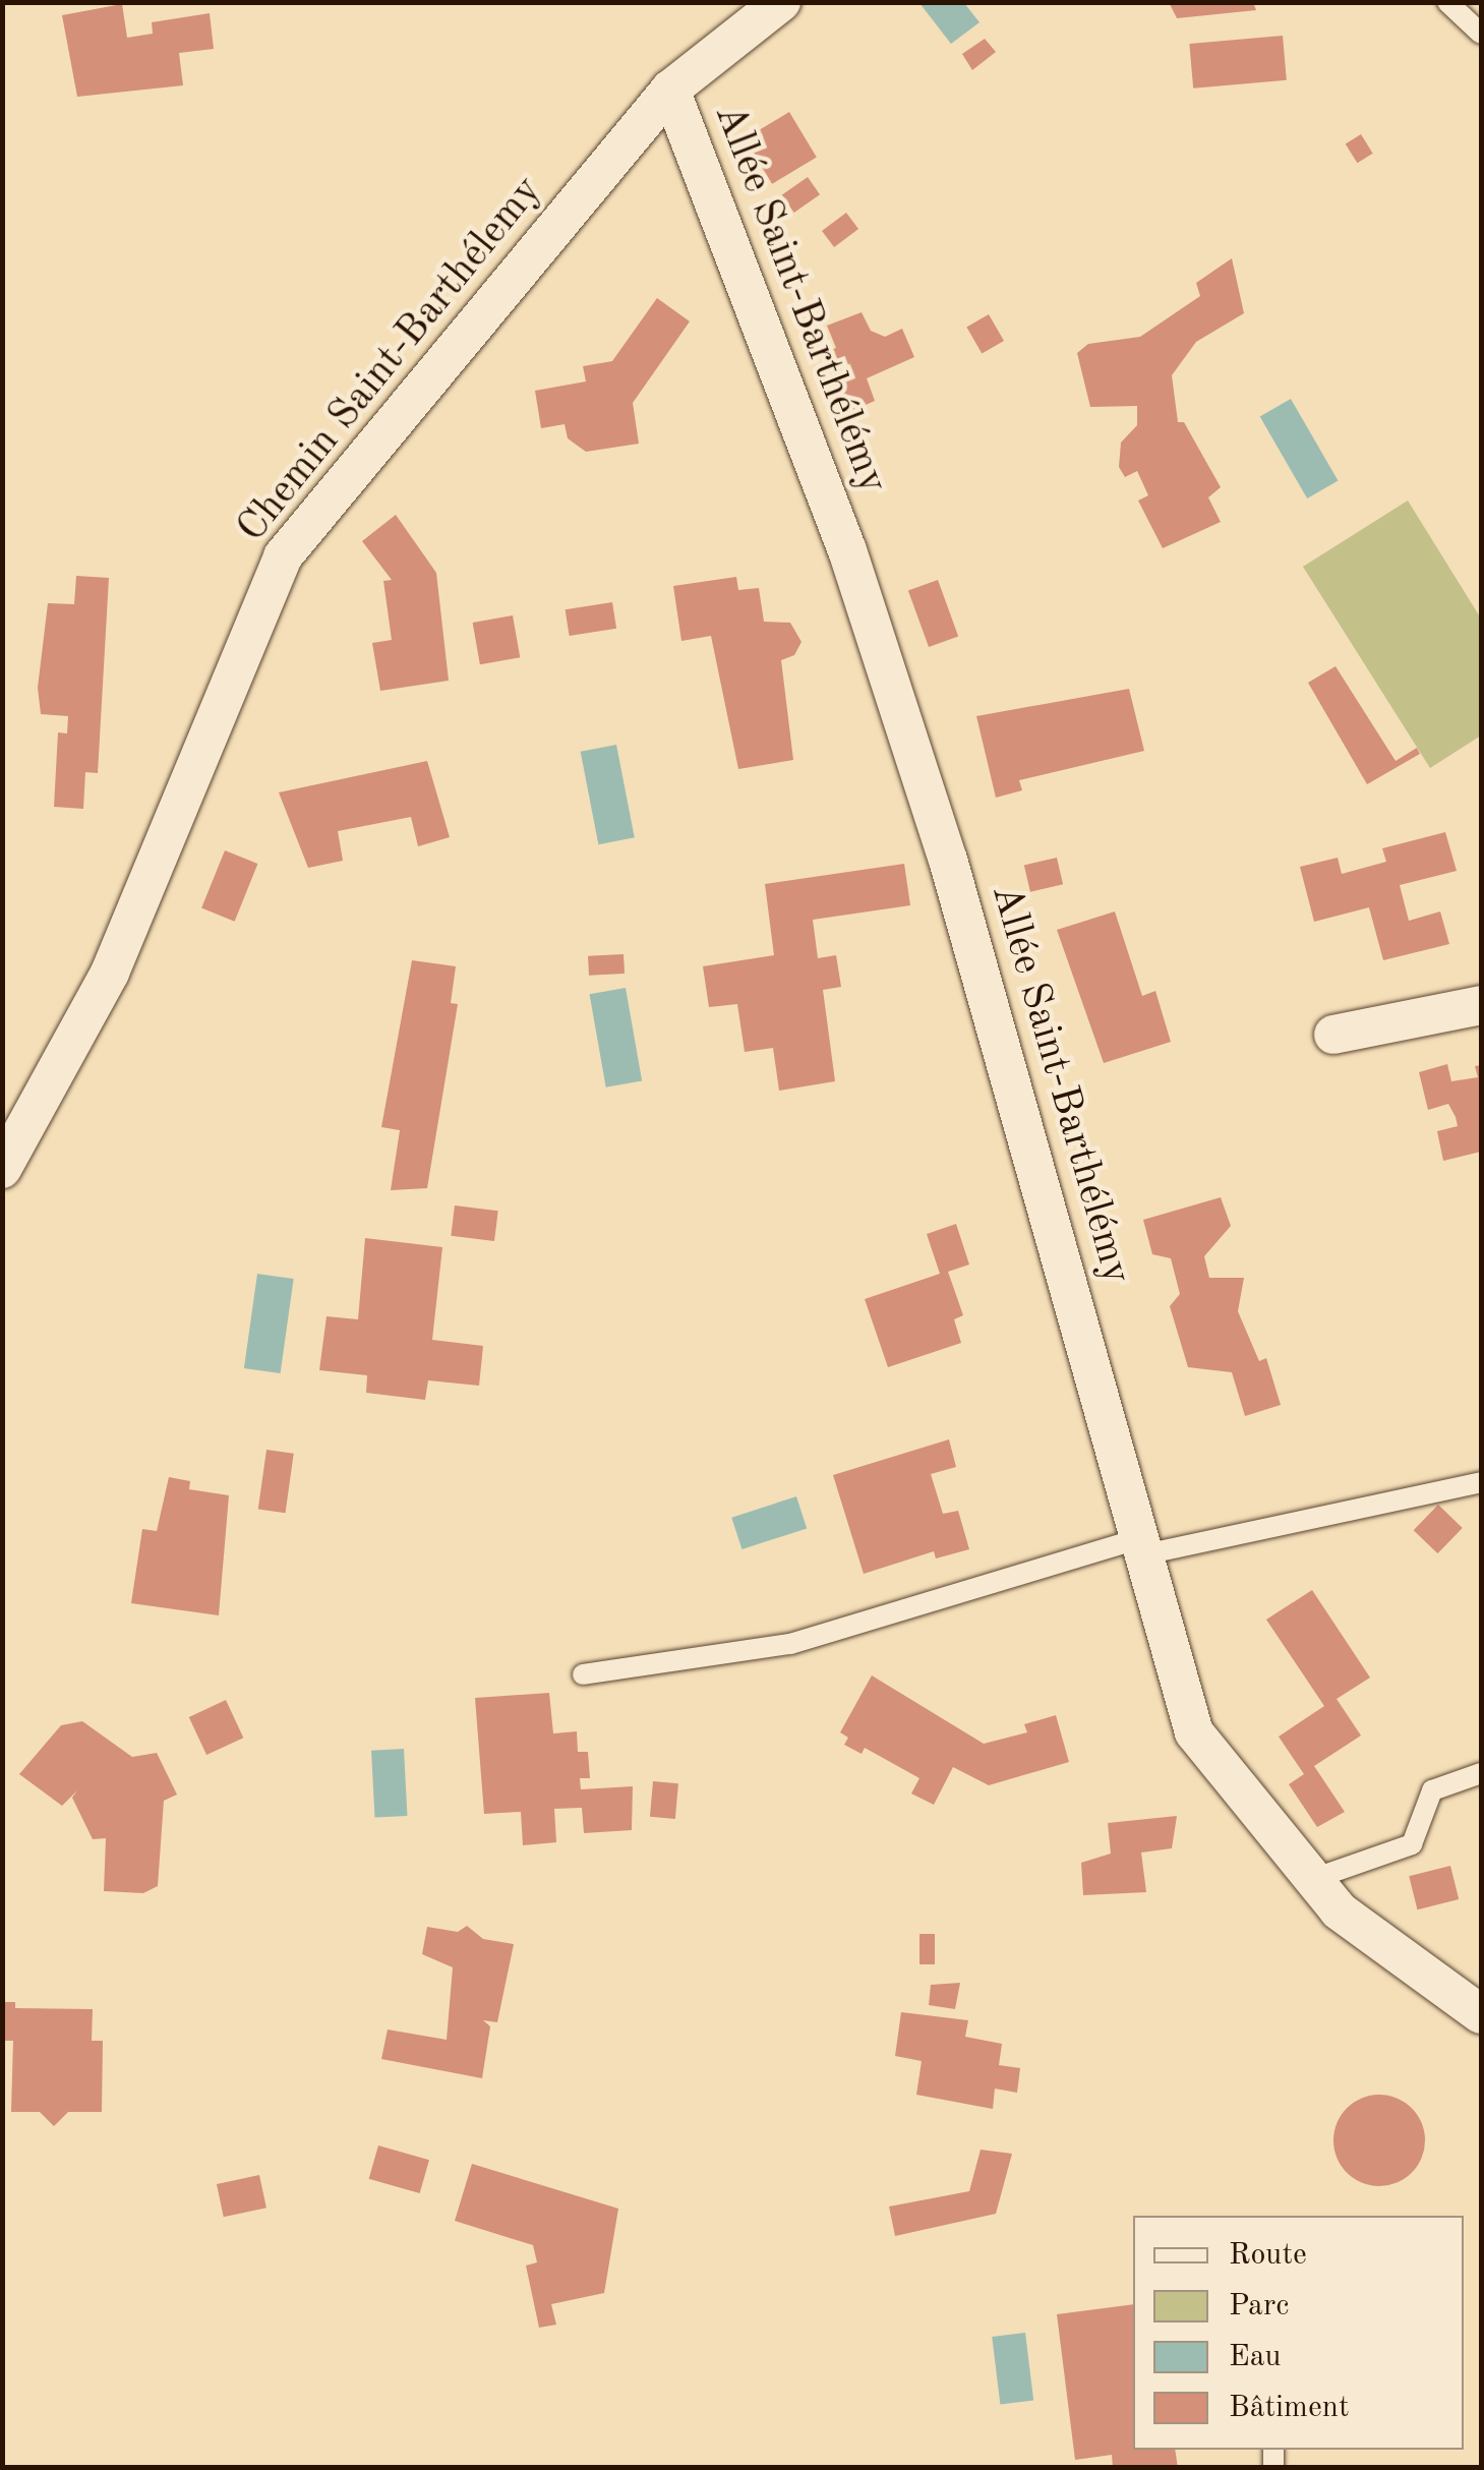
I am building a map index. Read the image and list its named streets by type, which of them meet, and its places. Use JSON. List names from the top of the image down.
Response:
{
  "streets": {
    "street": ["Allée Saint-Barthélémy", "Chemin Saint-Barthélemy"]
  },
  "crossings": [
    ["Allée Saint-Barthélémy", "Chemin Saint-Barthélemy"]
  ],
  "legend": [
    "Route",
    "Parc",
    "Eau",
    "Bâtiment"
  ]
}
